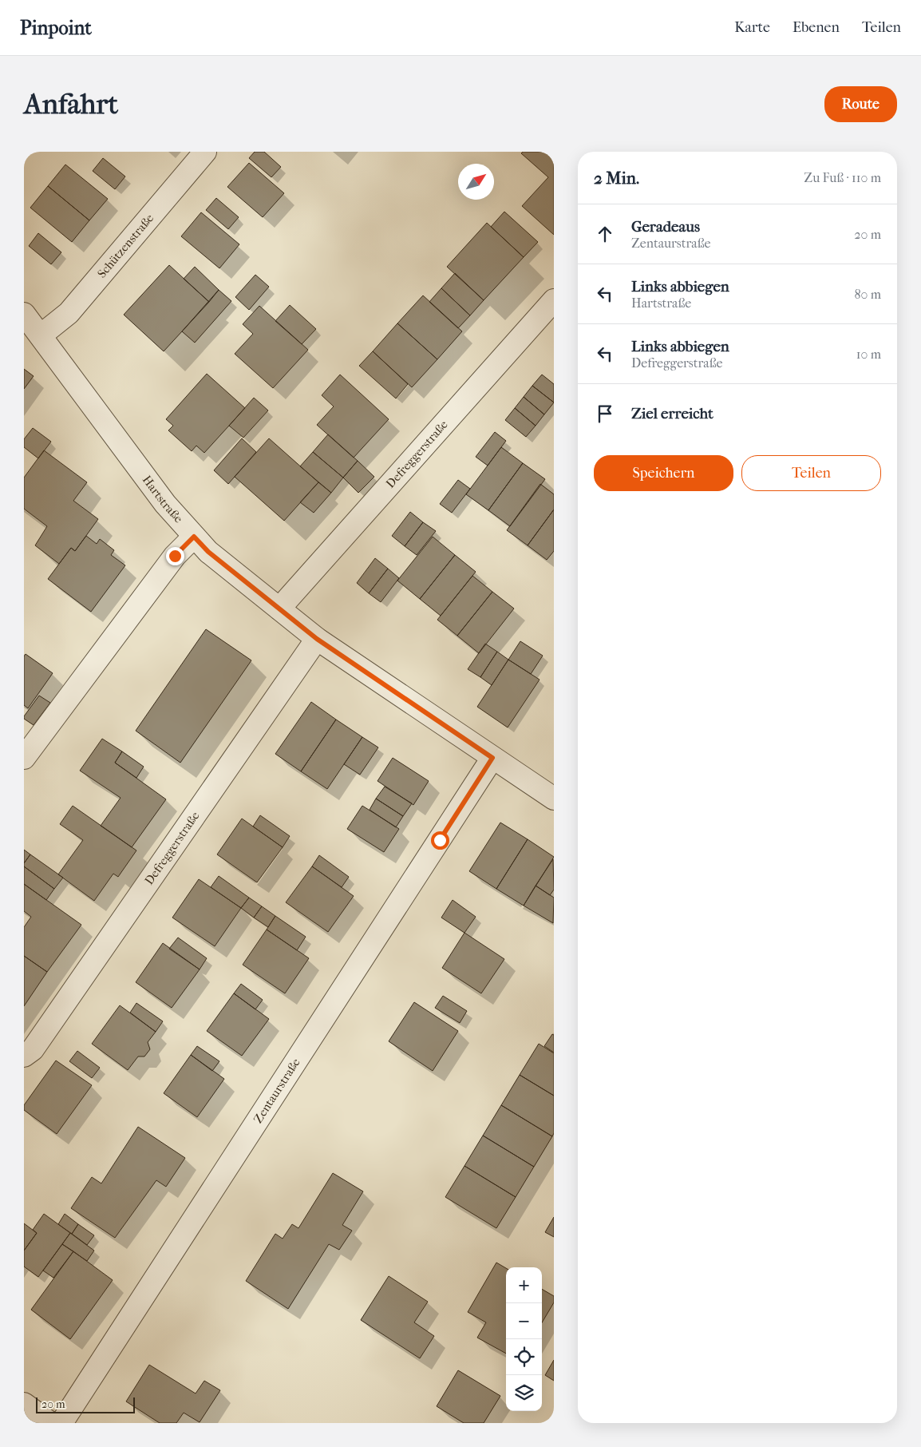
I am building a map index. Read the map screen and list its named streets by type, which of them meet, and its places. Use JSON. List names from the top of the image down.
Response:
{
  "streets": {
    "street": [
      "Schützenstraße",
      "Defreggerstraße",
      "Hartstraße",
      "Zentaurstraße"
    ]
  },
  "crossings": [
    ["Schützenstraße", "Hartstraße"],
    ["Defreggerstraße", "Hartstraße"],
    ["Hartstraße", "Zentaurstraße"]
  ],
  "scale_bar": "20 m",
  "north": "top right",
  "page": {
    "header": "Pinpoint",
    "nav": ["Karte", "Ebenen", "Teilen"],
    "buttons": [
      "Route",
      ["Speichern", "Teilen"]
    ],
    "title": "Anfahrt",
    "heading": ["2 Min.", "Zu Fuß · 110 m"],
    "list": [
      ["Geradeaus", "Zentaurstraße", "20 m"],
      ["Links abbiegen", "Hartstraße", "80 m"],
      ["Links abbiegen", "Defreggerstraße", "10 m"],
      "Ziel erreicht"
    ],
    "map_buttons": ["+", "−"],
    "scale": "20 m"
  }
}
